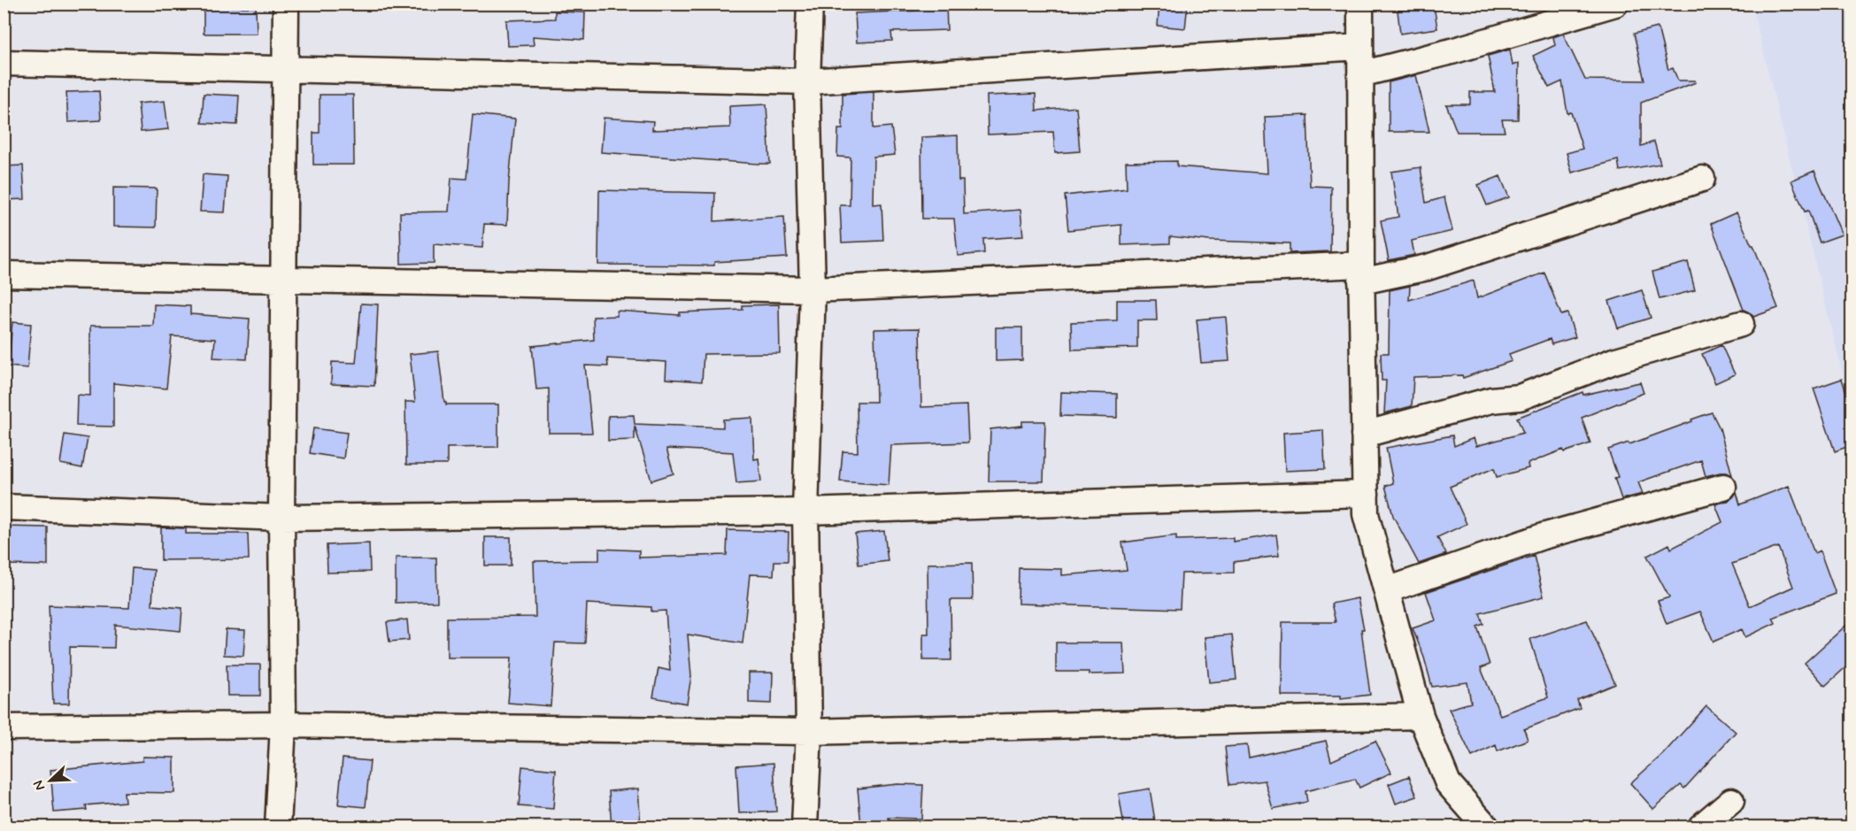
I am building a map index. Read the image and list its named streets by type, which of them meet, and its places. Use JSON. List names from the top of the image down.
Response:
{
  "north": "bottom left"
}
